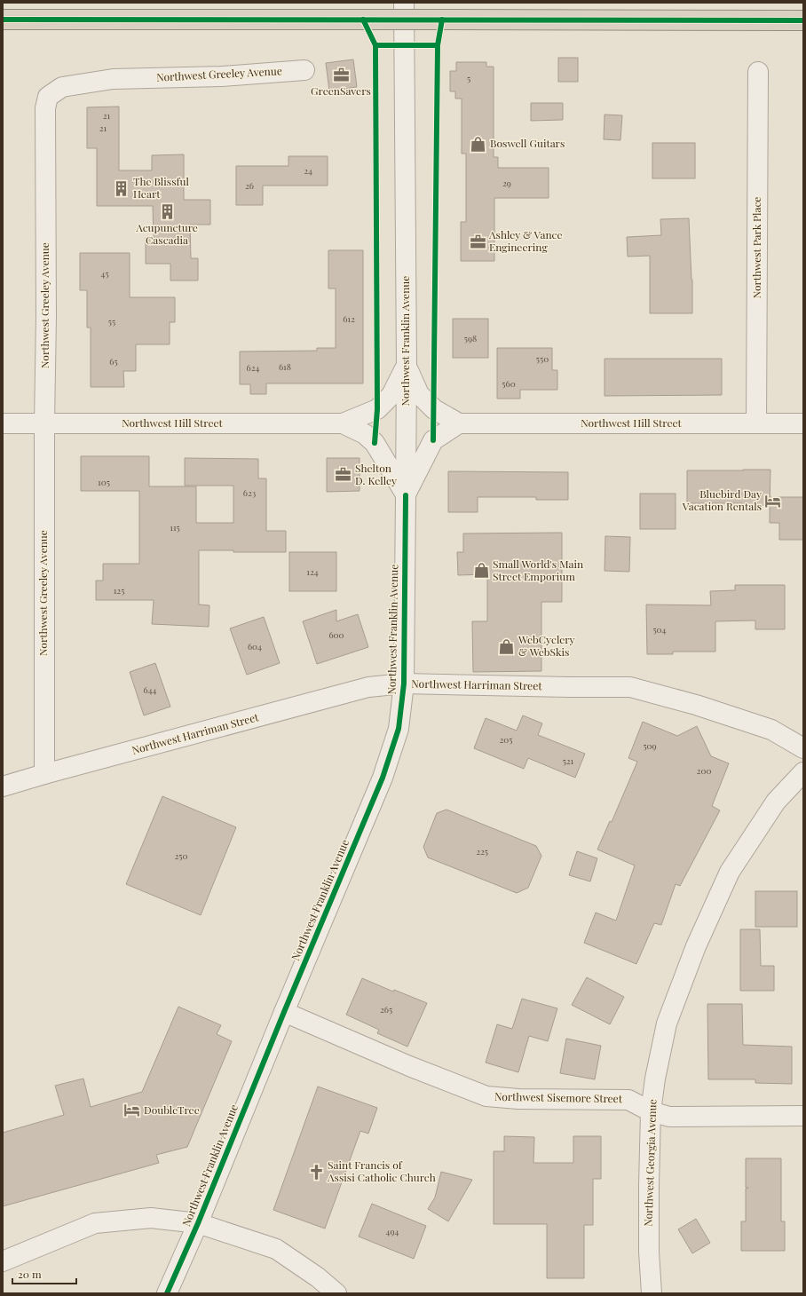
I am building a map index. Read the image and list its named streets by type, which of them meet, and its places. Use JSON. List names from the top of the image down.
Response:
{
  "streets": {
    "street": [
      "Northwest Greeley Avenue",
      "Northwest Park Place",
      "Northwest Franklin Avenue",
      "Northwest Hill Street",
      "Northwest Harriman Street",
      "Northwest Sisemore Street",
      "Northwest Georgia Avenue"
    ]
  },
  "crossings": [
    ["Northwest Greeley Avenue", "Northwest Hill Street"],
    ["Northwest Greeley Avenue", "Northwest Harriman Street"],
    ["Northwest Park Place", "Northwest Hill Street"],
    ["Northwest Franklin Avenue", "Northwest Hill Street"],
    ["Northwest Franklin Avenue", "Northwest Harriman Street"],
    ["Northwest Franklin Avenue", "Northwest Sisemore Street"],
    ["Northwest Sisemore Street", "Northwest Georgia Avenue"]
  ],
  "places": {
    "office": ["GreenSavers", "Ashley & Vance Engineering", "Shelton D. Kelley"],
    "shop": ["Boswell Guitars", "Small World's Main Street Emporium", "WebCyclery & WebSkis"],
    "building": ["The Blissful Heart", "Acupuncture Cascadia"],
    "hotel": ["Bluebird Day Vacation Rentals", "DoubleTree"],
    "church": ["Saint Francis of Assisi Catholic Church"]
  },
  "house_numbers": [
    "5",
    "21",
    "21",
    "24",
    "29",
    "26",
    "45",
    "612",
    "55",
    "598",
    "550",
    "65",
    "618",
    "624",
    "560",
    "105",
    "623",
    "115",
    "124",
    "125",
    "504",
    "600",
    "604",
    "644",
    "205",
    "509",
    "521",
    "200",
    "225",
    "250",
    "265",
    "494"
  ],
  "scale_bar": "20 m"
}
